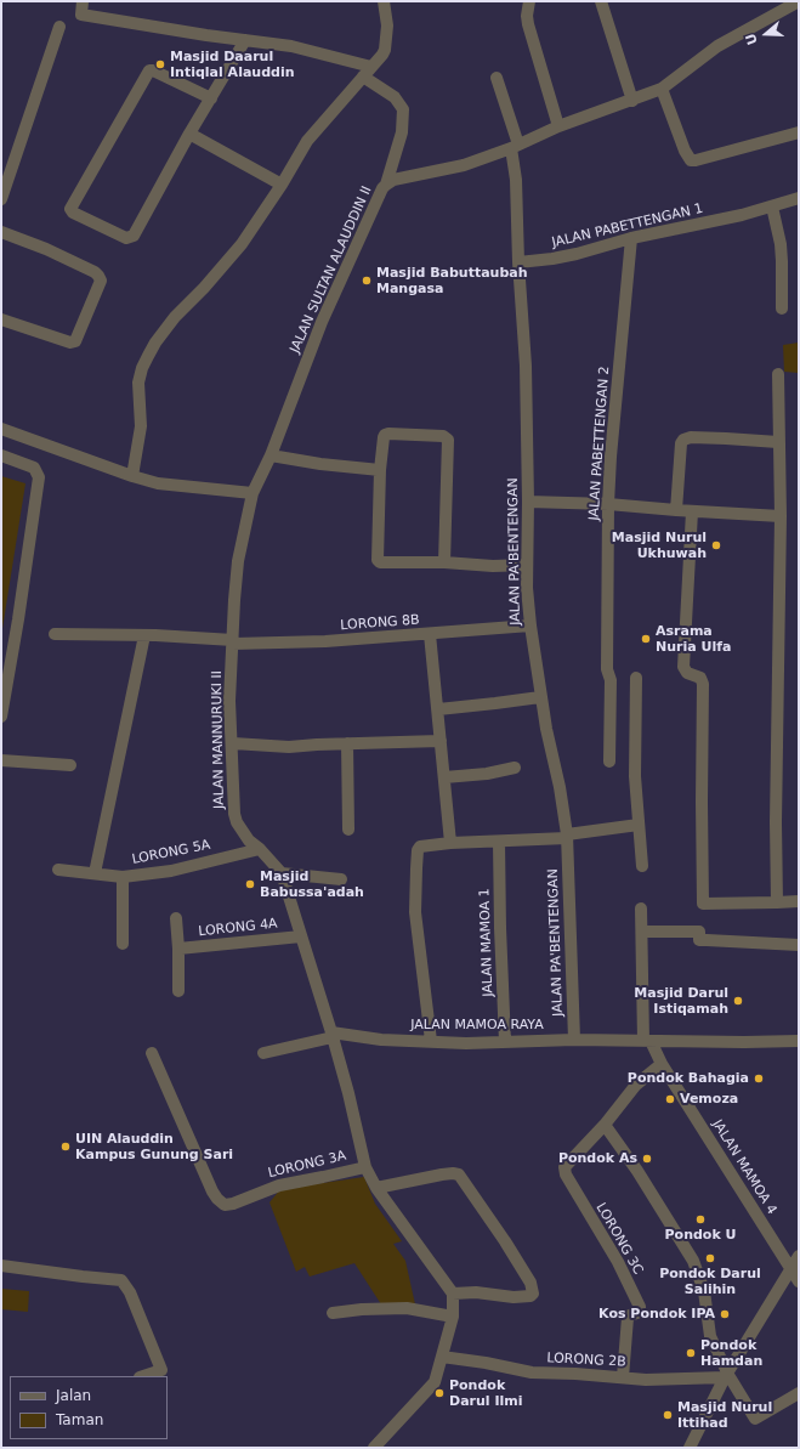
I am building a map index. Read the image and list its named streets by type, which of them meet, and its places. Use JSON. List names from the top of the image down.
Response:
{
  "streets": {
    "street": [
      "JALAN PABETTENGAN 1",
      "JALAN SULTAN ALAUDDIN II",
      "JALAN PABETTENGAN 2",
      "JALAN PA'BENTENGAN",
      "LORONG 8B",
      "JALAN MANNURUKI II",
      "LORONG 5A",
      "LORONG 4A",
      "JALAN MAMOA 1",
      "JALAN MAMOA RAYA",
      "LORONG 3A",
      "JALAN MAMOA 4",
      "LORONG 3C",
      "LORONG 2B"
    ]
  },
  "crossings": [
    ["JALAN PABETTENGAN 1", "JALAN PABETTENGAN 2"],
    ["JALAN PABETTENGAN 1", "JALAN PA'BENTENGAN"],
    ["JALAN SULTAN ALAUDDIN II", "JALAN PA'BENTENGAN"],
    ["JALAN SULTAN ALAUDDIN II", "JALAN MANNURUKI II"],
    ["JALAN PA'BENTENGAN", "LORONG 8B"],
    ["JALAN PA'BENTENGAN", "JALAN MAMOA RAYA"],
    ["LORONG 8B", "JALAN MANNURUKI II"],
    ["JALAN MANNURUKI II", "LORONG 5A"],
    ["JALAN MANNURUKI II", "LORONG 4A"],
    ["JALAN MANNURUKI II", "JALAN MAMOA RAYA"],
    ["JALAN MANNURUKI II", "LORONG 3A"],
    ["JALAN MAMOA 1", "JALAN MAMOA RAYA"],
    ["JALAN MAMOA RAYA", "JALAN MAMOA 4"],
    ["LORONG 3C", "LORONG 2B"]
  ],
  "places": [
    "Masjid Daarul Intiqlal Alauddin",
    "Masjid Babuttaubah Mangasa",
    "Masjid Nurul Ukhuwah",
    "Asrama Nuria Ulfa",
    "Masjid Babussa'adah",
    "Masjid Darul Istiqamah",
    "Pondok Bahagia",
    "Vemoza",
    "UIN Alauddin Kampus Gunung Sari",
    "Pondok As",
    "Pondok U",
    "Pondok Darul Salihin",
    "Kos Pondok IPA",
    "Pondok Hamdan",
    "Pondok Darul Ilmi",
    "Masjid Nurul Ittihad"
  ],
  "legend": ["Jalan", "Taman"],
  "north": "left"
}
